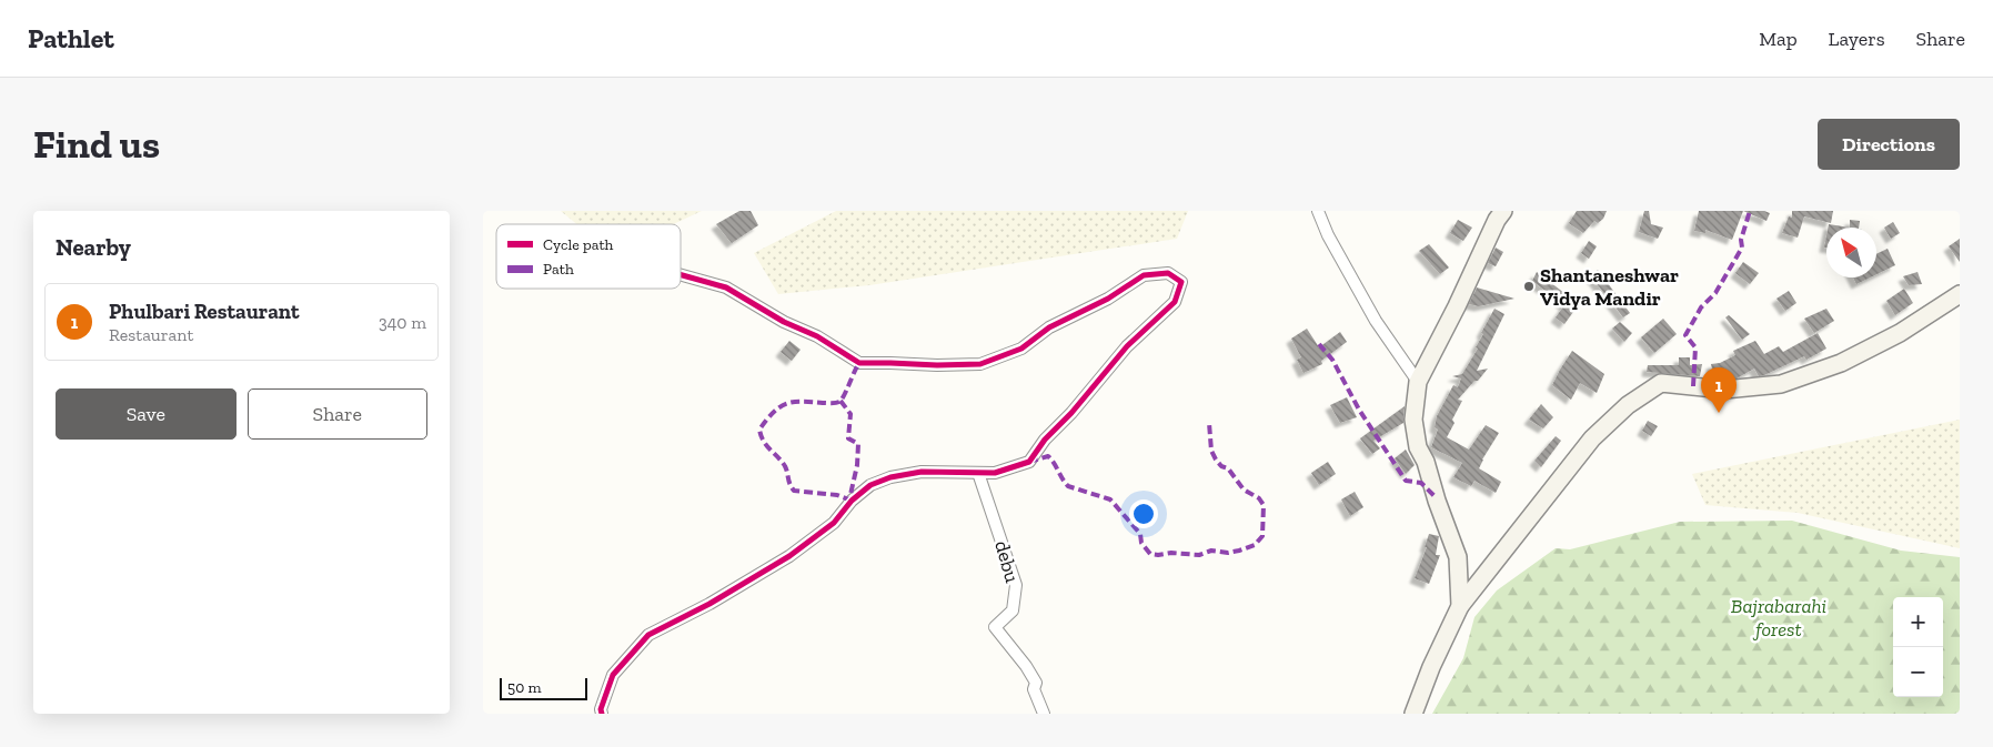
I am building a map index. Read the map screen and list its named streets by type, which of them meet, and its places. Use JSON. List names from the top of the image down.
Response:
{
  "streets": {
    "street": ["debu"]
  },
  "parks": ["Bajrabarahi forest"],
  "places": ["Shantaneshwar Vidya Mandir"],
  "legend": ["Cycle path", "Path"],
  "scale_bar": "50 m",
  "north": "top left",
  "page": {
    "header": "Pathlet",
    "nav": ["Map", "Layers", "Share"],
    "buttons": [
      "Directions",
      ["Save", "Share"]
    ],
    "title": "Find us",
    "heading": "Nearby",
    "list": [
      {
        "mark": "1",
        "name": "Phulbari Restaurant",
        "note": "Restaurant",
        "value": "340 m"
      }
    ],
    "pins": "1",
    "map_buttons": ["+", "−"],
    "scale": "50 m"
  }
}
